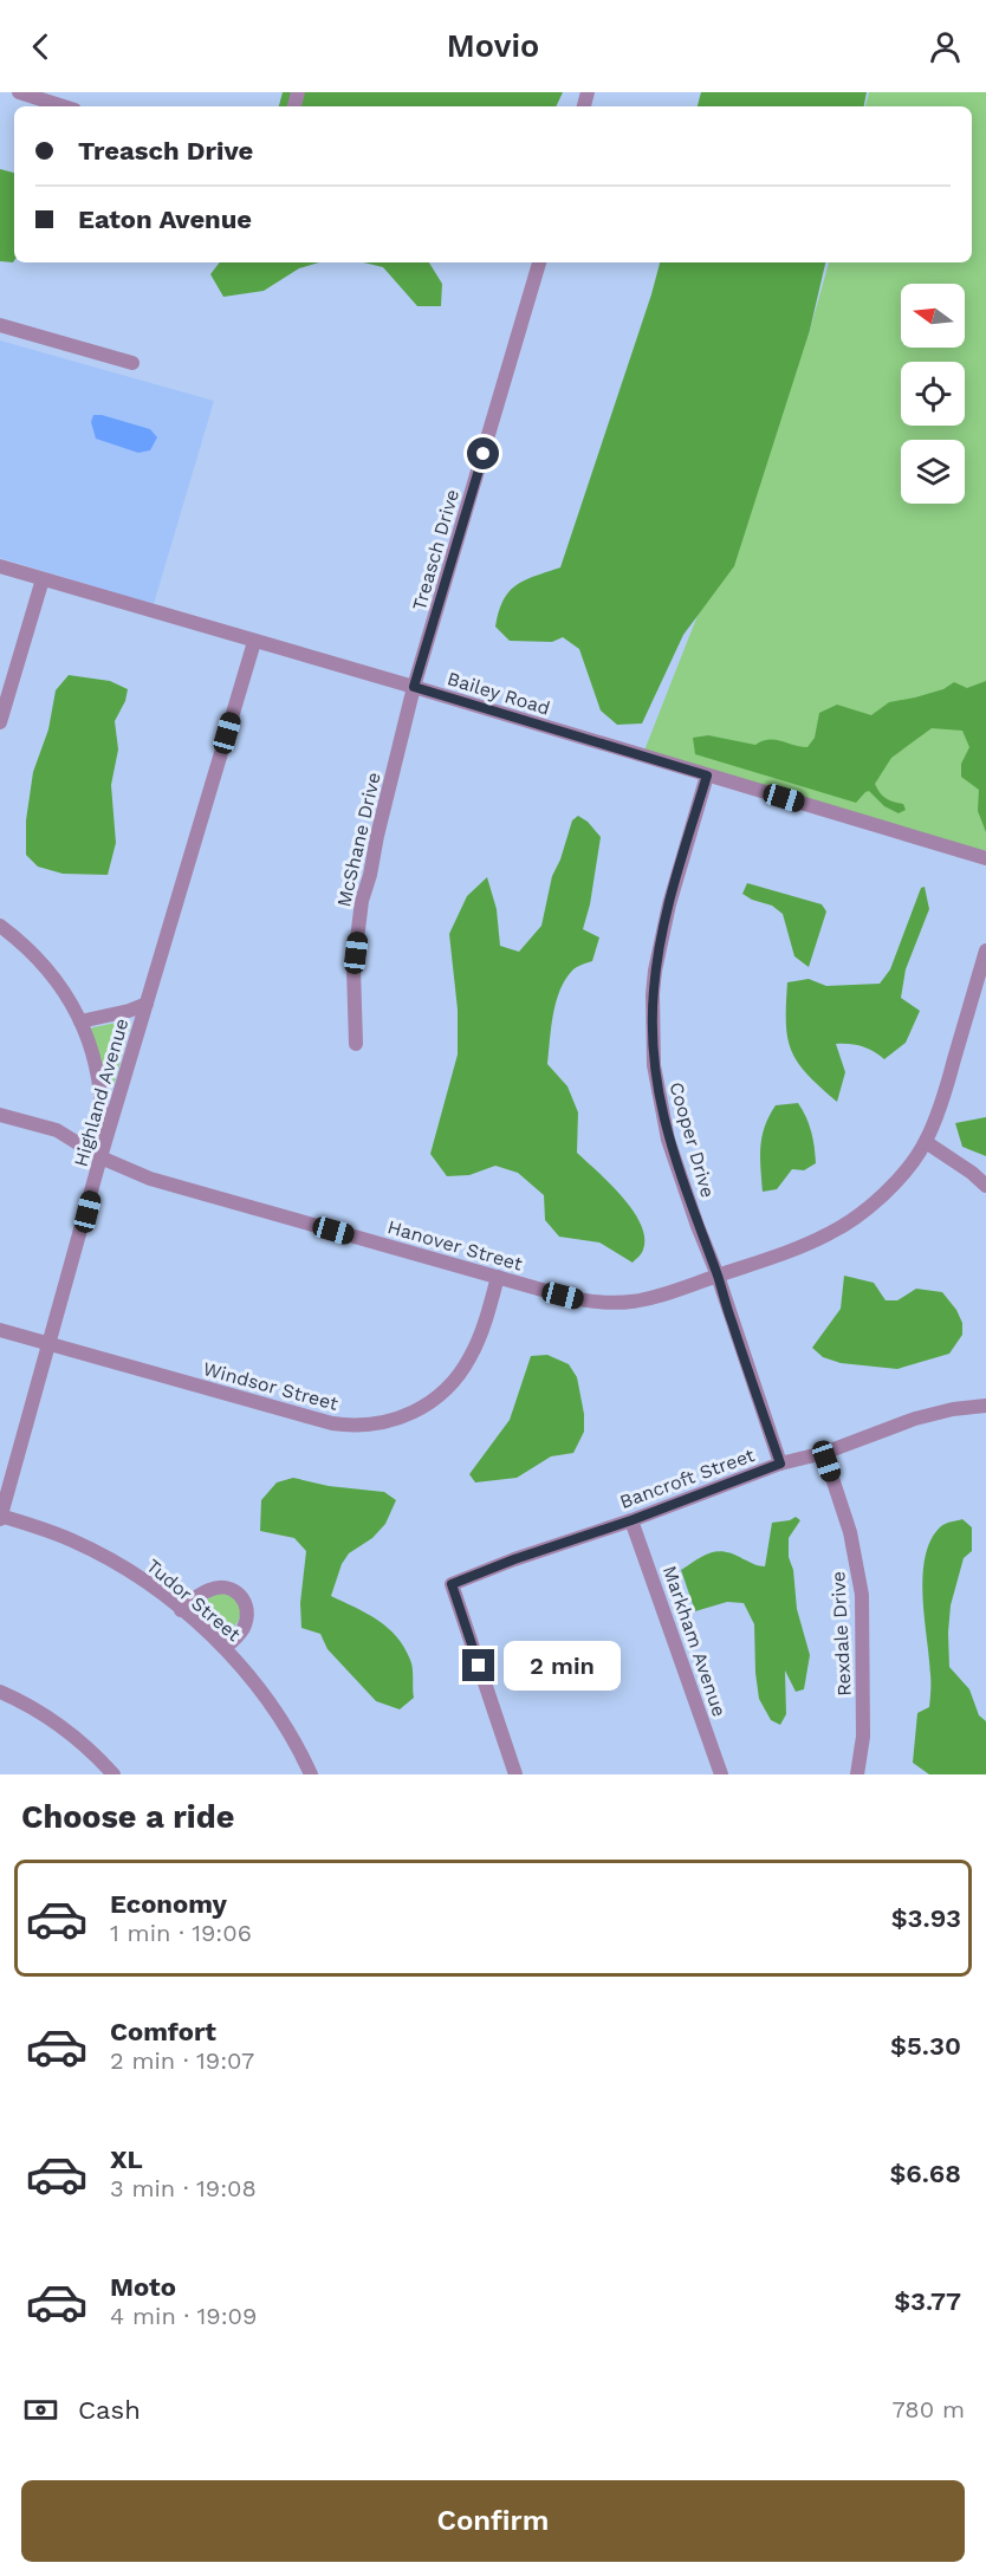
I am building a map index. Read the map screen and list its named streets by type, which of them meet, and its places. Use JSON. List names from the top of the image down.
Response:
{
  "streets": {
    "street": [
      "Treasch Drive",
      "Bailey Road",
      "McShane Drive",
      "Highland Avenue",
      "Cooper Drive",
      "Hanover Street",
      "Windsor Street",
      "Bancroft Street",
      "Tudor Street",
      "Rexdale Drive",
      "Markham Avenue"
    ]
  },
  "crossings": [
    ["Treasch Drive", "Bailey Road"],
    ["Treasch Drive", "McShane Drive"],
    ["Bailey Road", "McShane Drive"],
    ["Bailey Road", "Highland Avenue"],
    ["Bailey Road", "Cooper Drive"],
    ["Highland Avenue", "Hanover Street"],
    ["Highland Avenue", "Windsor Street"],
    ["Highland Avenue", "Tudor Street"],
    ["Cooper Drive", "Hanover Street"],
    ["Cooper Drive", "Bancroft Street"],
    ["Hanover Street", "Windsor Street"],
    ["Bancroft Street", "Rexdale Drive"],
    ["Bancroft Street", "Markham Avenue"]
  ],
  "north": "left",
  "page": {
    "header": "Movio",
    "banner": ["Treasch Drive", "Eaton Avenue"],
    "bubble": "2 min",
    "heading": "Choose a ride",
    "list": [
      {
        "name": "Economy",
        "note": "1 min · 19:06",
        "value": "$3.93"
      },
      {
        "name": "Comfort",
        "note": "2 min · 19:07",
        "value": "$5.30"
      },
      {
        "name": "XL",
        "note": "3 min · 19:08",
        "value": "$6.68"
      },
      {
        "name": "Moto",
        "note": "4 min · 19:09",
        "value": "$3.77"
      }
    ],
    "pay": ["Cash", "780 m"],
    "buttons": "Confirm"
  }
}
